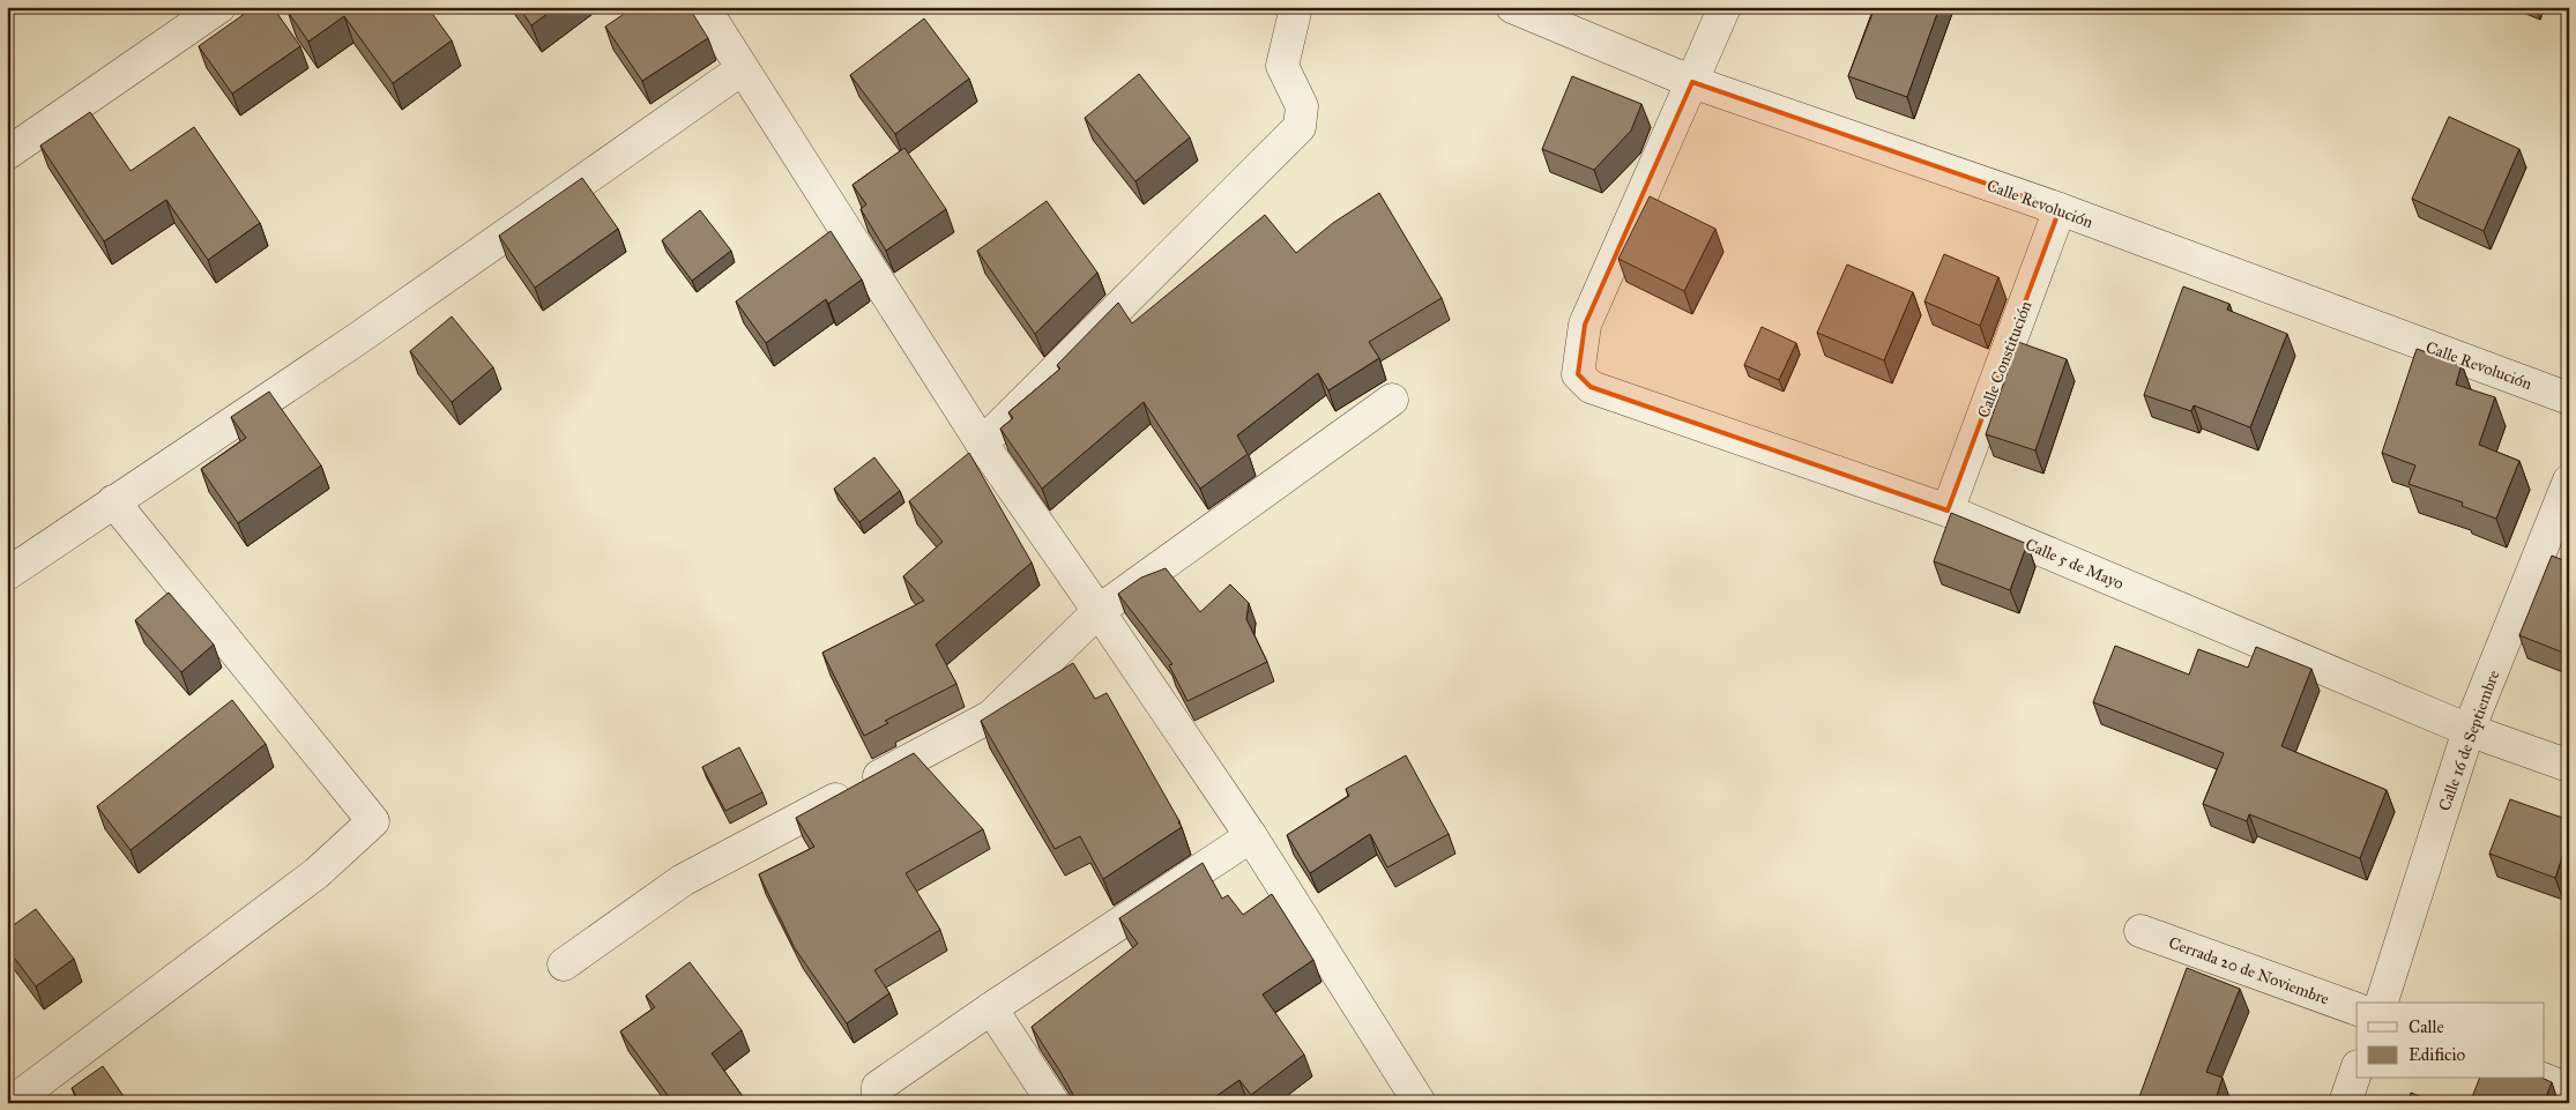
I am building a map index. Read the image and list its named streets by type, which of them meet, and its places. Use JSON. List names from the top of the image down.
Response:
{
  "streets": {
    "street": [
      "Calle Revolución",
      "Calle Constitución",
      "Calle 5 de Mayo",
      "Calle 16 de Septiembre",
      "Cerrada 20 de Noviembre"
    ]
  },
  "crossings": [
    ["Calle Revolución", "Calle Constitución"],
    ["Calle Revolución", "Calle 5 de Mayo"],
    ["Calle Constitución", "Calle 5 de Mayo"],
    ["Calle 5 de Mayo", "Calle 16 de Septiembre"]
  ],
  "legend": ["Calle", "Edificio"]
}
